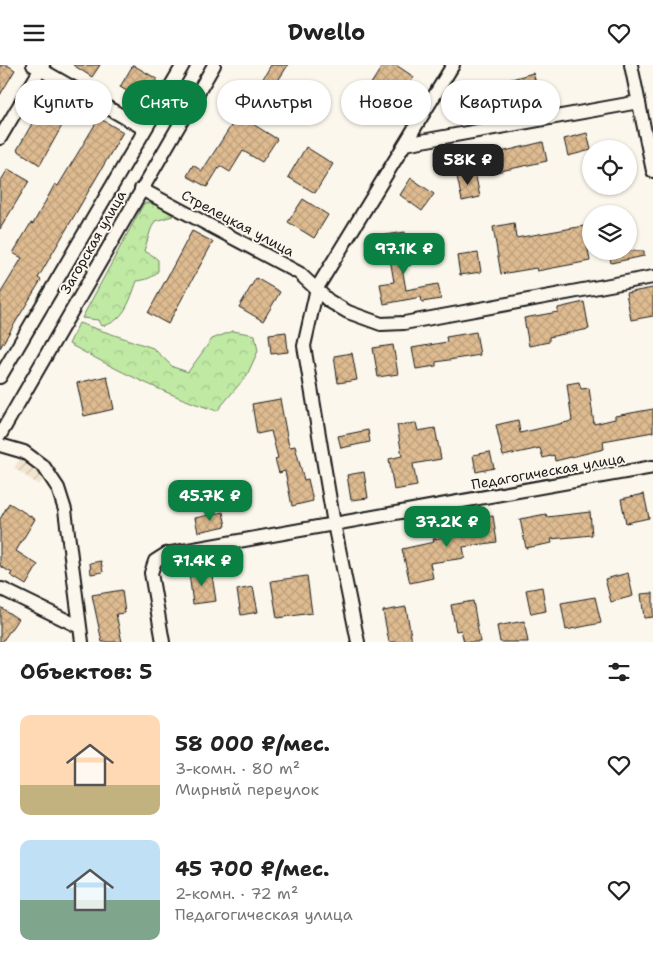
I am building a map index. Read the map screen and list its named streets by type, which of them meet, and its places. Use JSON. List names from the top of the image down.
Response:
{
  "streets": {
    "street": ["Стрелецкая улица", "Загорская улица", "Педагогическая улица"]
  },
  "crossings": [
    ["Стрелецкая улица", "Загорская улица"]
  ],
  "page": {
    "header": "Dwello",
    "chip": [
      "Купить",
      "Снять",
      "Фильтры",
      "Новое",
      "Квартира"
    ],
    "price": [
      "58K ₽",
      "97.1K ₽",
      "45.7K ₽",
      "37.2K ₽",
      "71.4K ₽"
    ],
    "heading": "Объектов: 5",
    "list": [
      {
        "name": "58 000 ₽/мес.",
        "note": "3-комн. · 80 m² · Мирный переулок"
      },
      {
        "name": "45 700 ₽/мес.",
        "note": "2-комн. · 72 m² · Педагогическая улица"
      }
    ]
  }
}
